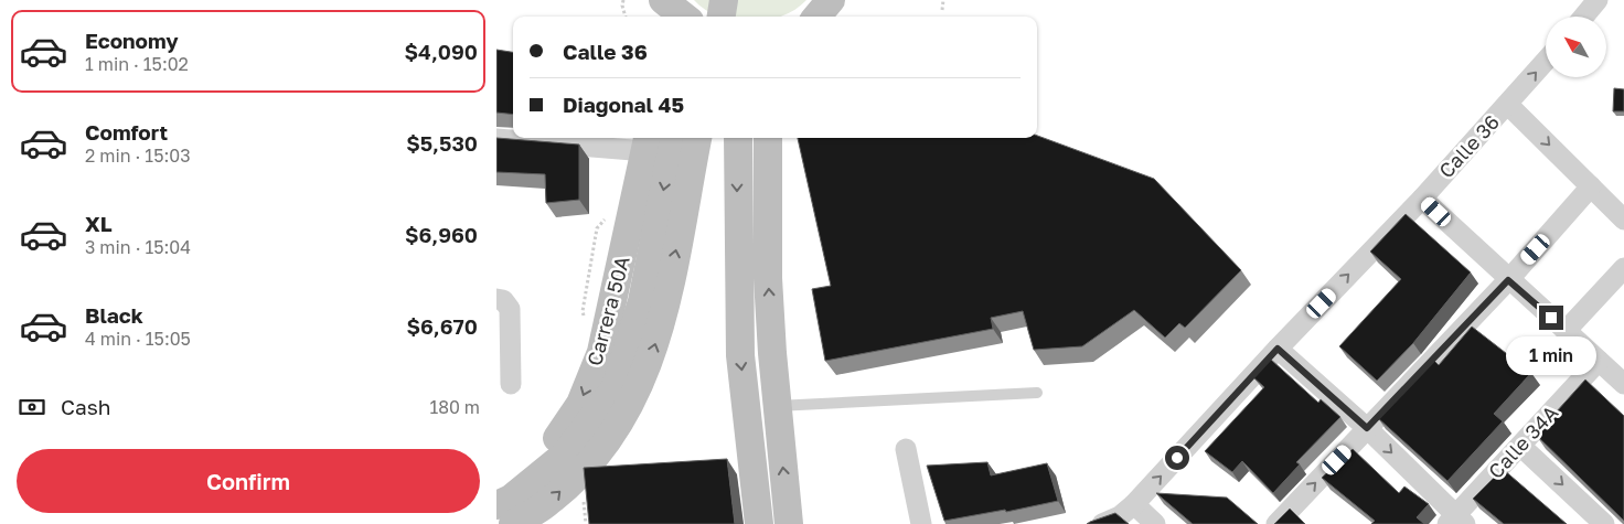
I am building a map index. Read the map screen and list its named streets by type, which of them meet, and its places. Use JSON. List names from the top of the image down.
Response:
{
  "streets": {
    "main road": ["Carrera 50A"],
    "street": ["Calle 36", "Calle 34A"]
  },
  "north": "top left",
  "page": {
    "list": [
      {
        "name": "Economy",
        "note": "1 min · 15:02",
        "value": "$4,090"
      },
      {
        "name": "Comfort",
        "note": "2 min · 15:03",
        "value": "$5,530"
      },
      {
        "name": "XL",
        "note": "3 min · 15:04",
        "value": "$6,960"
      },
      {
        "name": "Black",
        "note": "4 min · 15:05",
        "value": "$6,670"
      }
    ],
    "banner": ["Calle 36", "Diagonal 45"],
    "bubble": "1 min",
    "pay": ["Cash", "180 m"],
    "buttons": "Confirm"
  }
}
